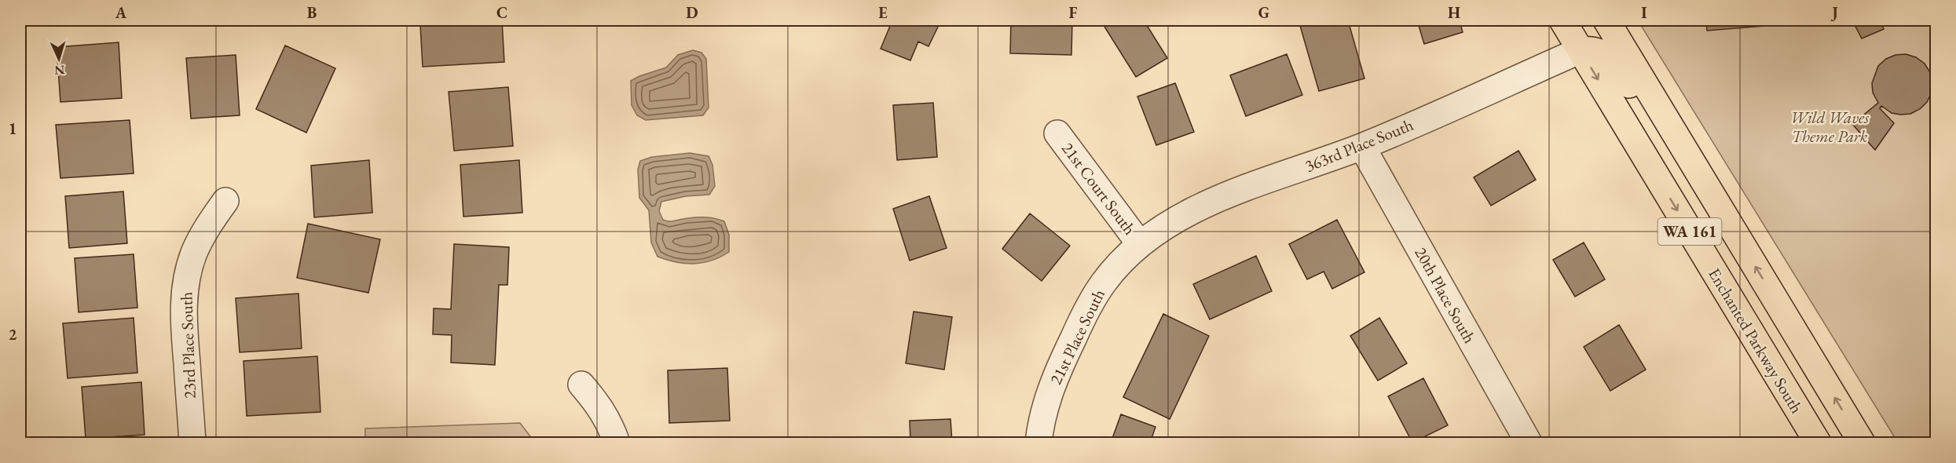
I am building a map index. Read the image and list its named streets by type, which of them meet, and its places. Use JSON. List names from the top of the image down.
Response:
{
  "streets": {
    "main road": ["WA 161", "Enchanted Parkway South"],
    "street": [
      "363rd Place South",
      "21st Court South",
      "20th Place South",
      "21st Place South",
      "23rd Place South"
    ]
  },
  "crossings": [
    ["363rd Place South", "21st Court South"],
    ["363rd Place South", "20th Place South"],
    ["363rd Place South", "21st Place South"],
    ["363rd Place South", "Enchanted Parkway South"],
    ["21st Court South", "21st Place South"]
  ],
  "parks": ["Wild Waves Theme Park"],
  "north": "bottom",
  "grid": {
    "columns": [
      "A",
      "B",
      "C",
      "D",
      "E",
      "F",
      "G",
      "H",
      "I",
      "J"
    ],
    "rows": ["1", "2"]
  }
}
